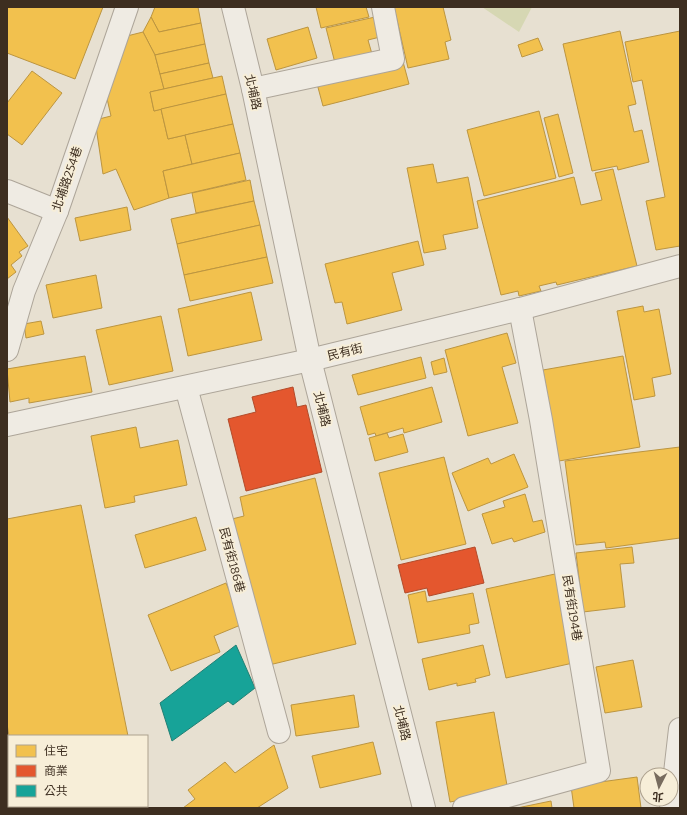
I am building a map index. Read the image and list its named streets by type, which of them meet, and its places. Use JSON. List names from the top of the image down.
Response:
{
  "streets": {
    "street": [
      "北埔路",
      "北埔路254巷",
      "民有街",
      "民有街186巷",
      "民有街194巷"
    ]
  },
  "crossings": [
    ["北埔路", "民有街"],
    ["民有街", "民有街186巷"],
    ["民有街", "民有街194巷"]
  ],
  "legend": ["住宅", "商業", "公共"],
  "north": "bottom"
}
